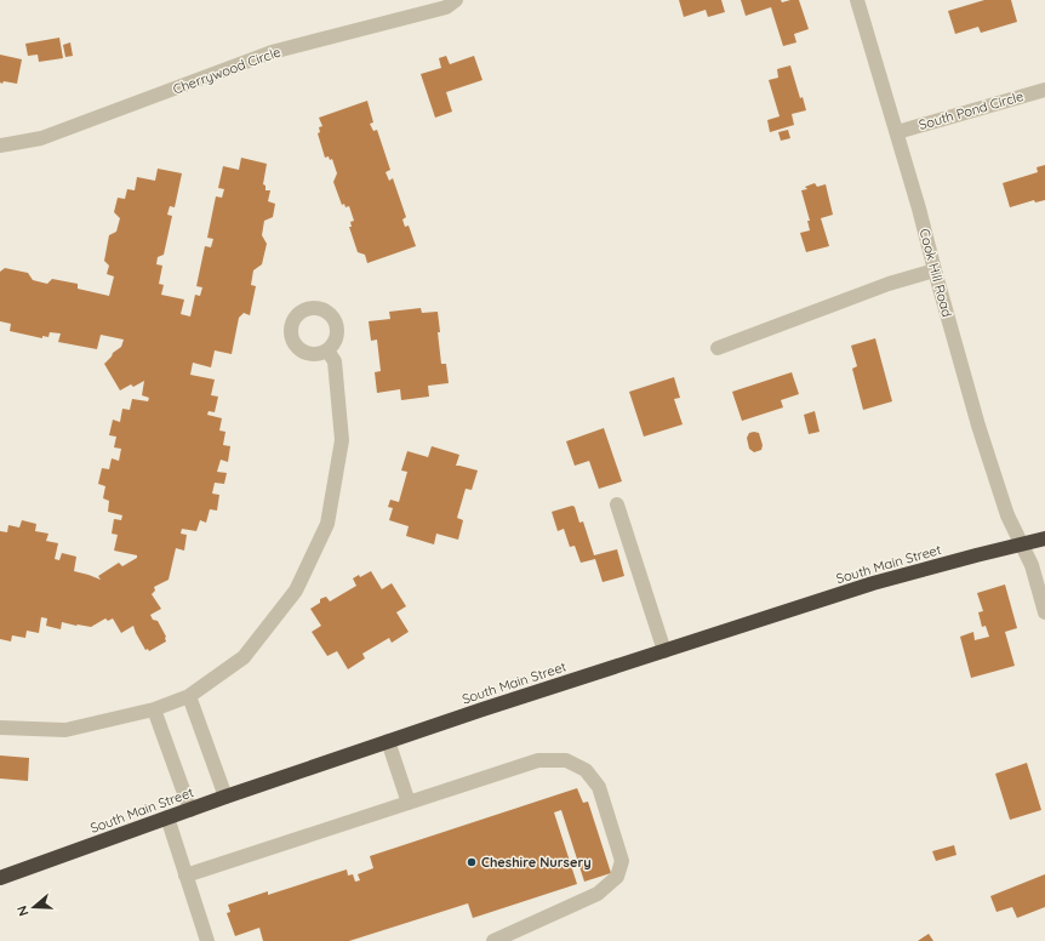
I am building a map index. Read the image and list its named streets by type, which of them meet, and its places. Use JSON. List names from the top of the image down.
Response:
{
  "streets": {
    "highway": ["South Main Street"],
    "street": ["Cherrywood Circle", "South Pond Circle", "Cook Hill Road"]
  },
  "crossings": [
    ["South Pond Circle", "Cook Hill Road"],
    ["Cook Hill Road", "South Main Street"]
  ],
  "places": ["Cheshire Nursery"],
  "north": "left"
}
